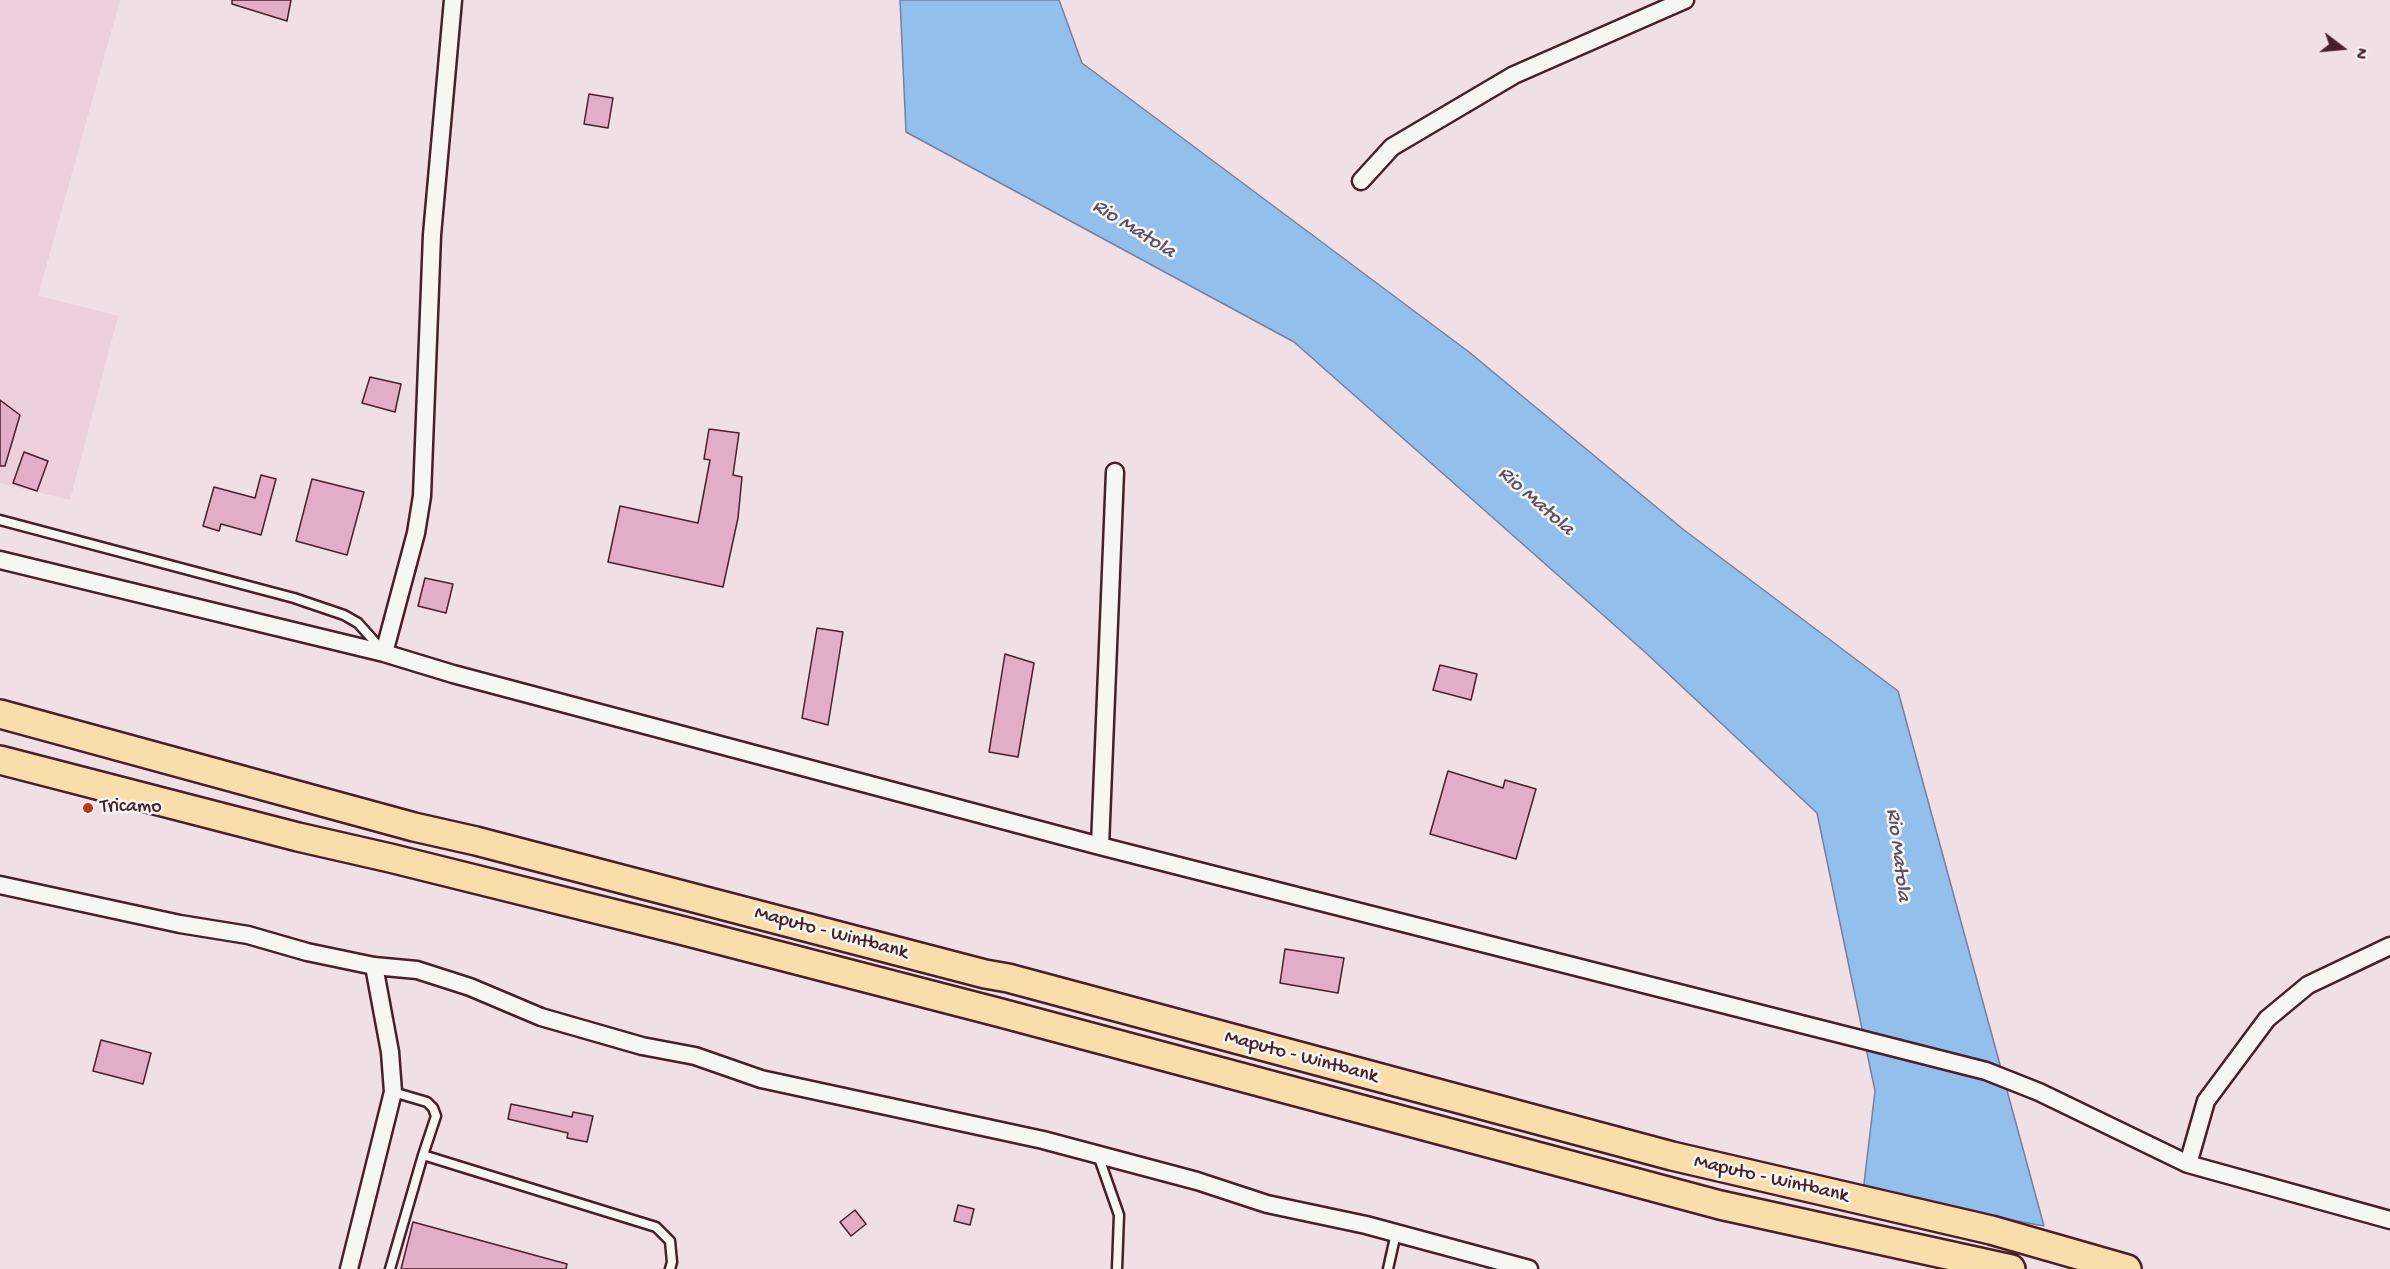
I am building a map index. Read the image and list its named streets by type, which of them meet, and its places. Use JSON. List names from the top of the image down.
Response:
{
  "streets": {
    "highway": ["Maputo - Wintbank"]
  },
  "water": ["Rio Matola"],
  "places": ["Tricamo"],
  "north": "right"
}
